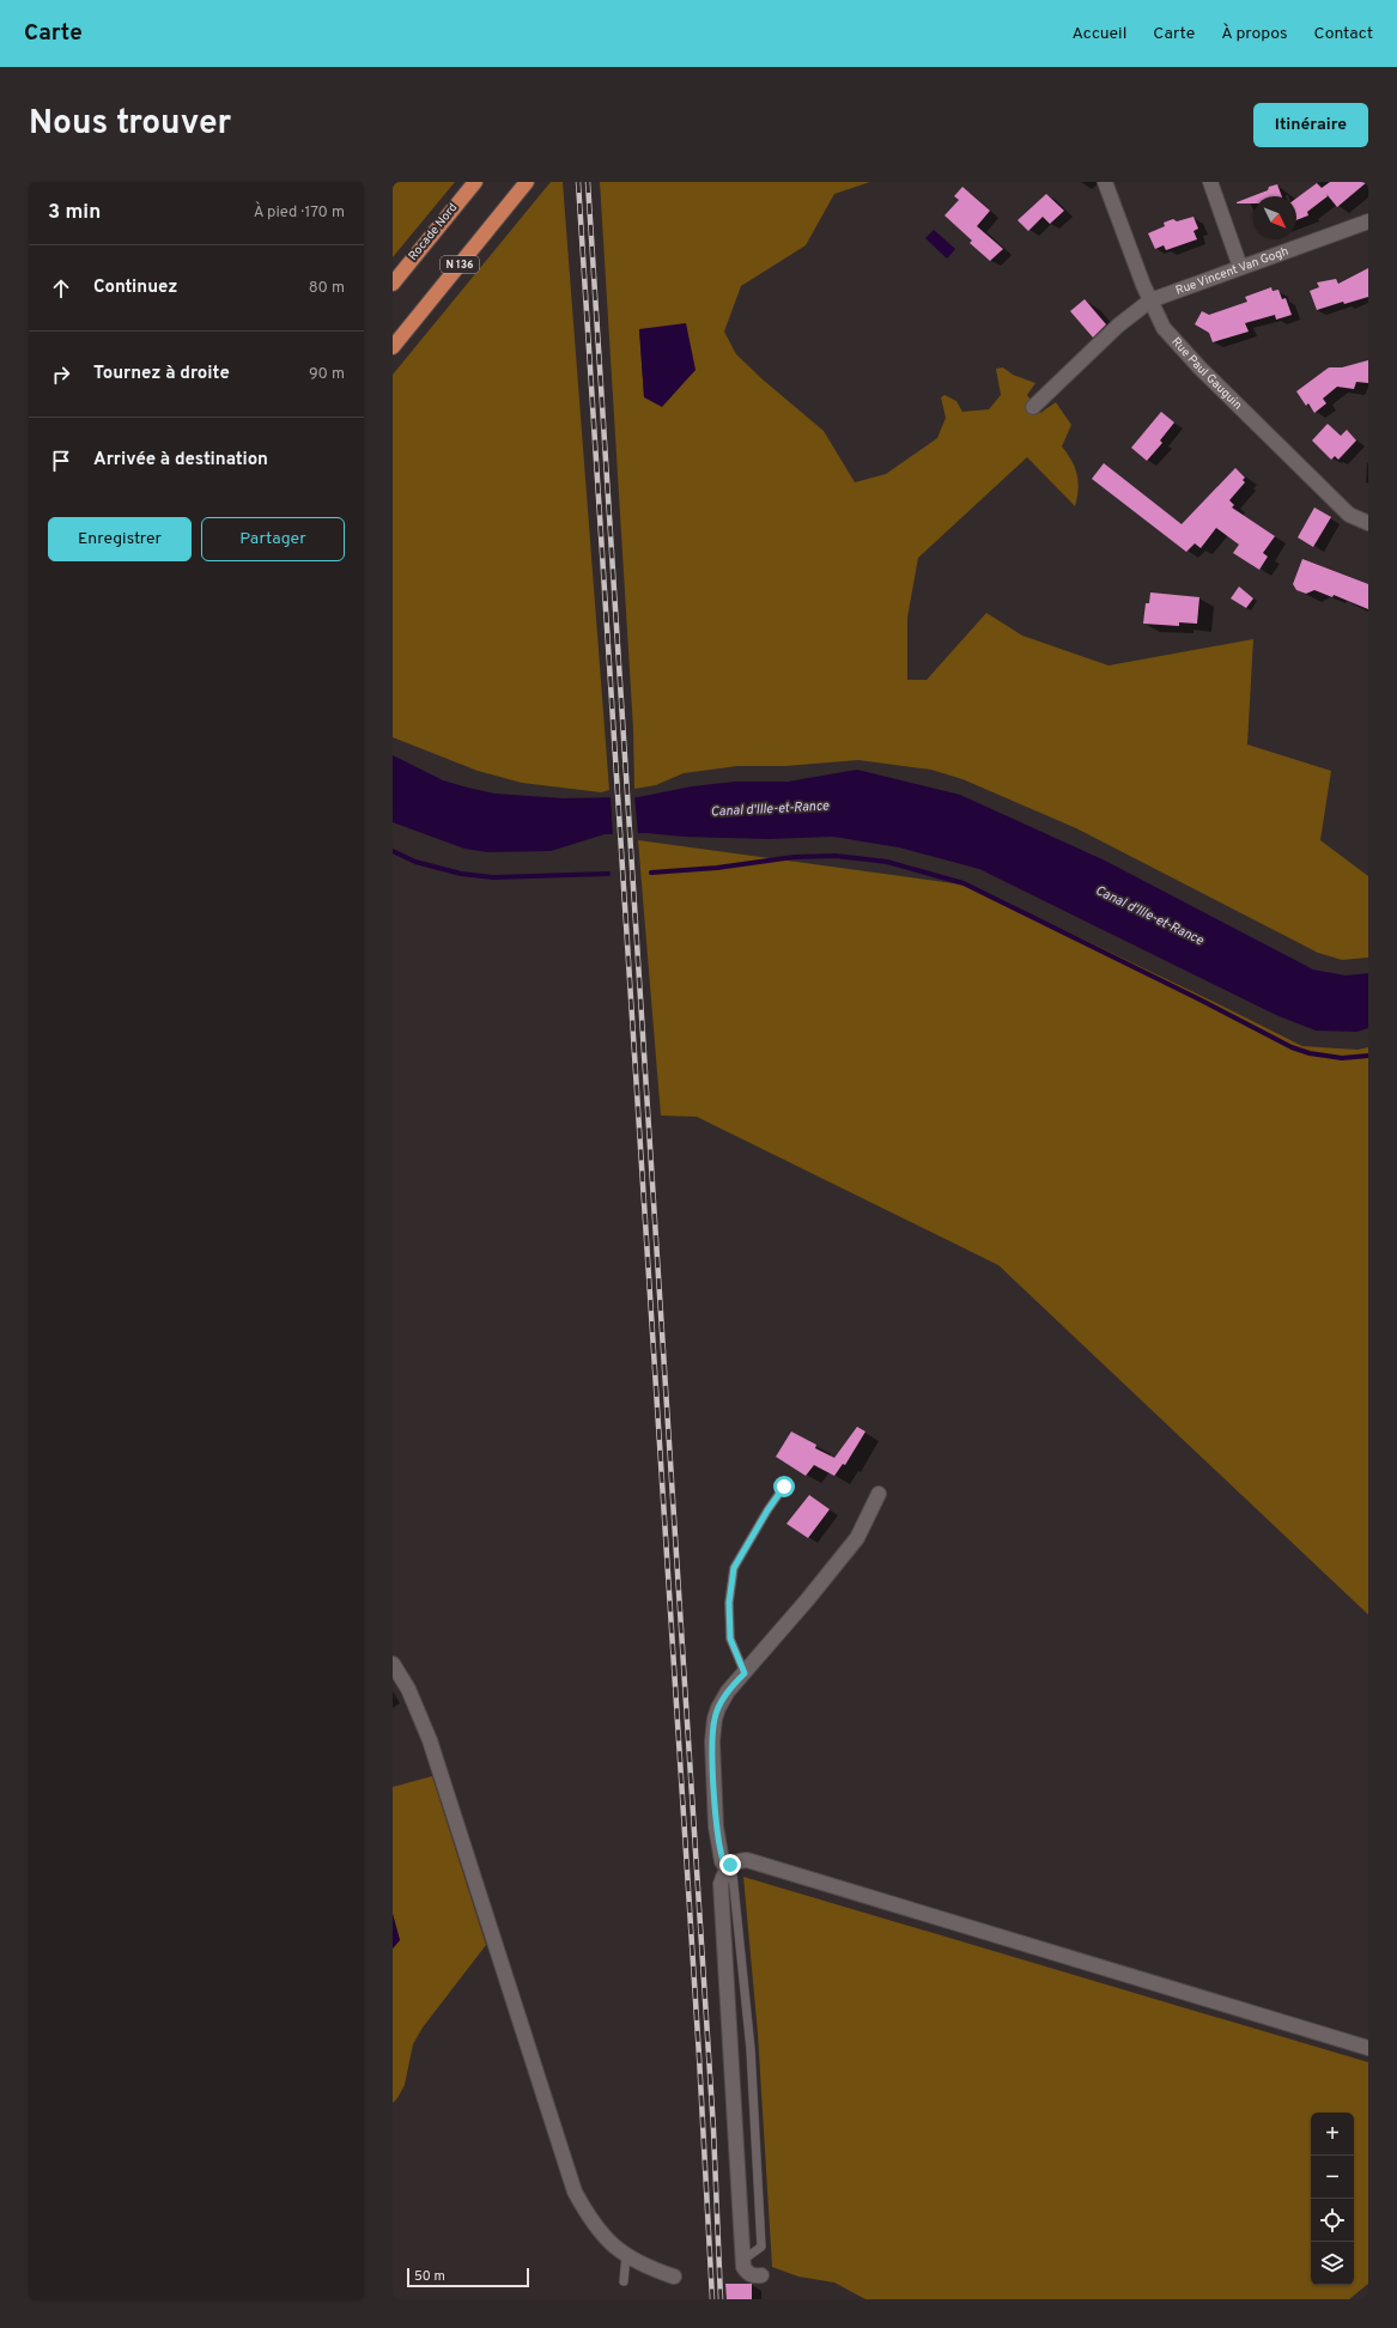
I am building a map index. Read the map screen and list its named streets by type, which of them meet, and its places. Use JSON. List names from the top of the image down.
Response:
{
  "streets": {
    "highway": ["Rocade Nord", "N 136"],
    "street": ["Rue Vincent Van Gogh", "Rue Paul Gauguin"]
  },
  "crossings": [
    ["Rue Vincent Van Gogh", "Rue Paul Gauguin"]
  ],
  "water": ["Canal d'Ille-et-Rance"],
  "scale_bar": "50 m",
  "north": "bottom right",
  "page": {
    "header": "Carte",
    "nav": [
      "Accueil",
      "Carte",
      "À propos",
      "Contact"
    ],
    "title": "Nous trouver",
    "buttons": [
      "Itinéraire",
      ["Enregistrer", "Partager"]
    ],
    "heading": ["3 min", "À pied · 170 m"],
    "list": [
      ["Continuez", "80 m"],
      ["Tournez à droite", "90 m"],
      "Arrivée à destination"
    ],
    "map_buttons": ["+", "−"],
    "scale": "50 m"
  }
}
